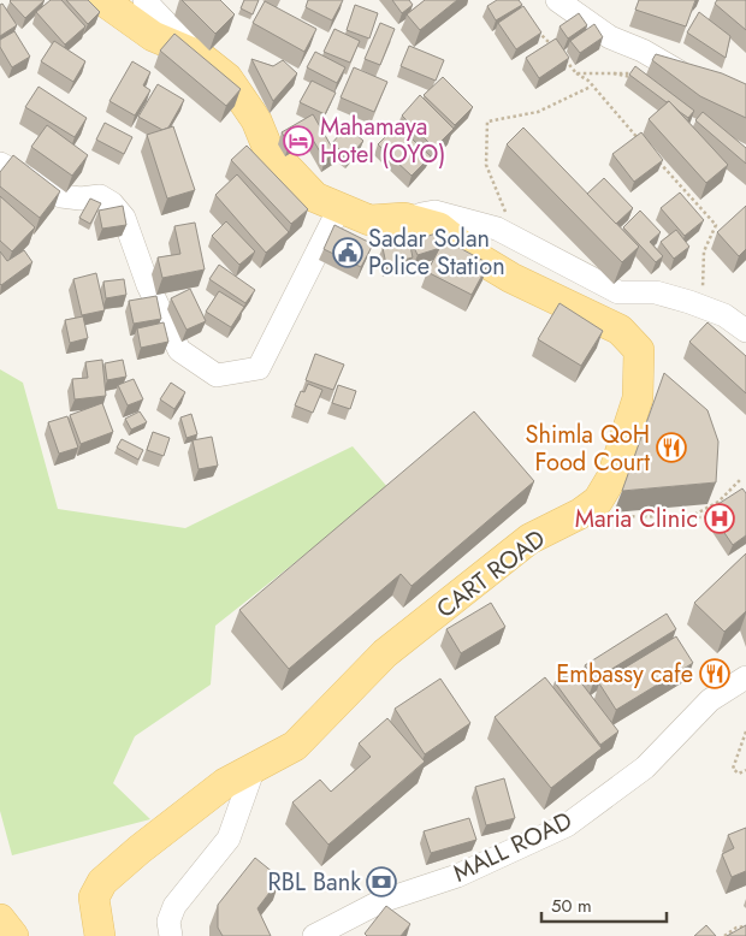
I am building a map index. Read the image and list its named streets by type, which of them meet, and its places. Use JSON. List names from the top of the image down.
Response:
{
  "streets": {
    "main road": ["CART ROAD"],
    "street": ["MALL ROAD"]
  },
  "places": {
    "hotel": ["Mahamaya Hotel (OYO)"],
    "public building": ["Sadar Solan Police Station"],
    "restaurant": ["Shimla QoH Food Court", "Embassy cafe"],
    "hospital": ["Maria Clinic"],
    "bank": ["RBL Bank"]
  },
  "scale_bar": "50 m"
}
